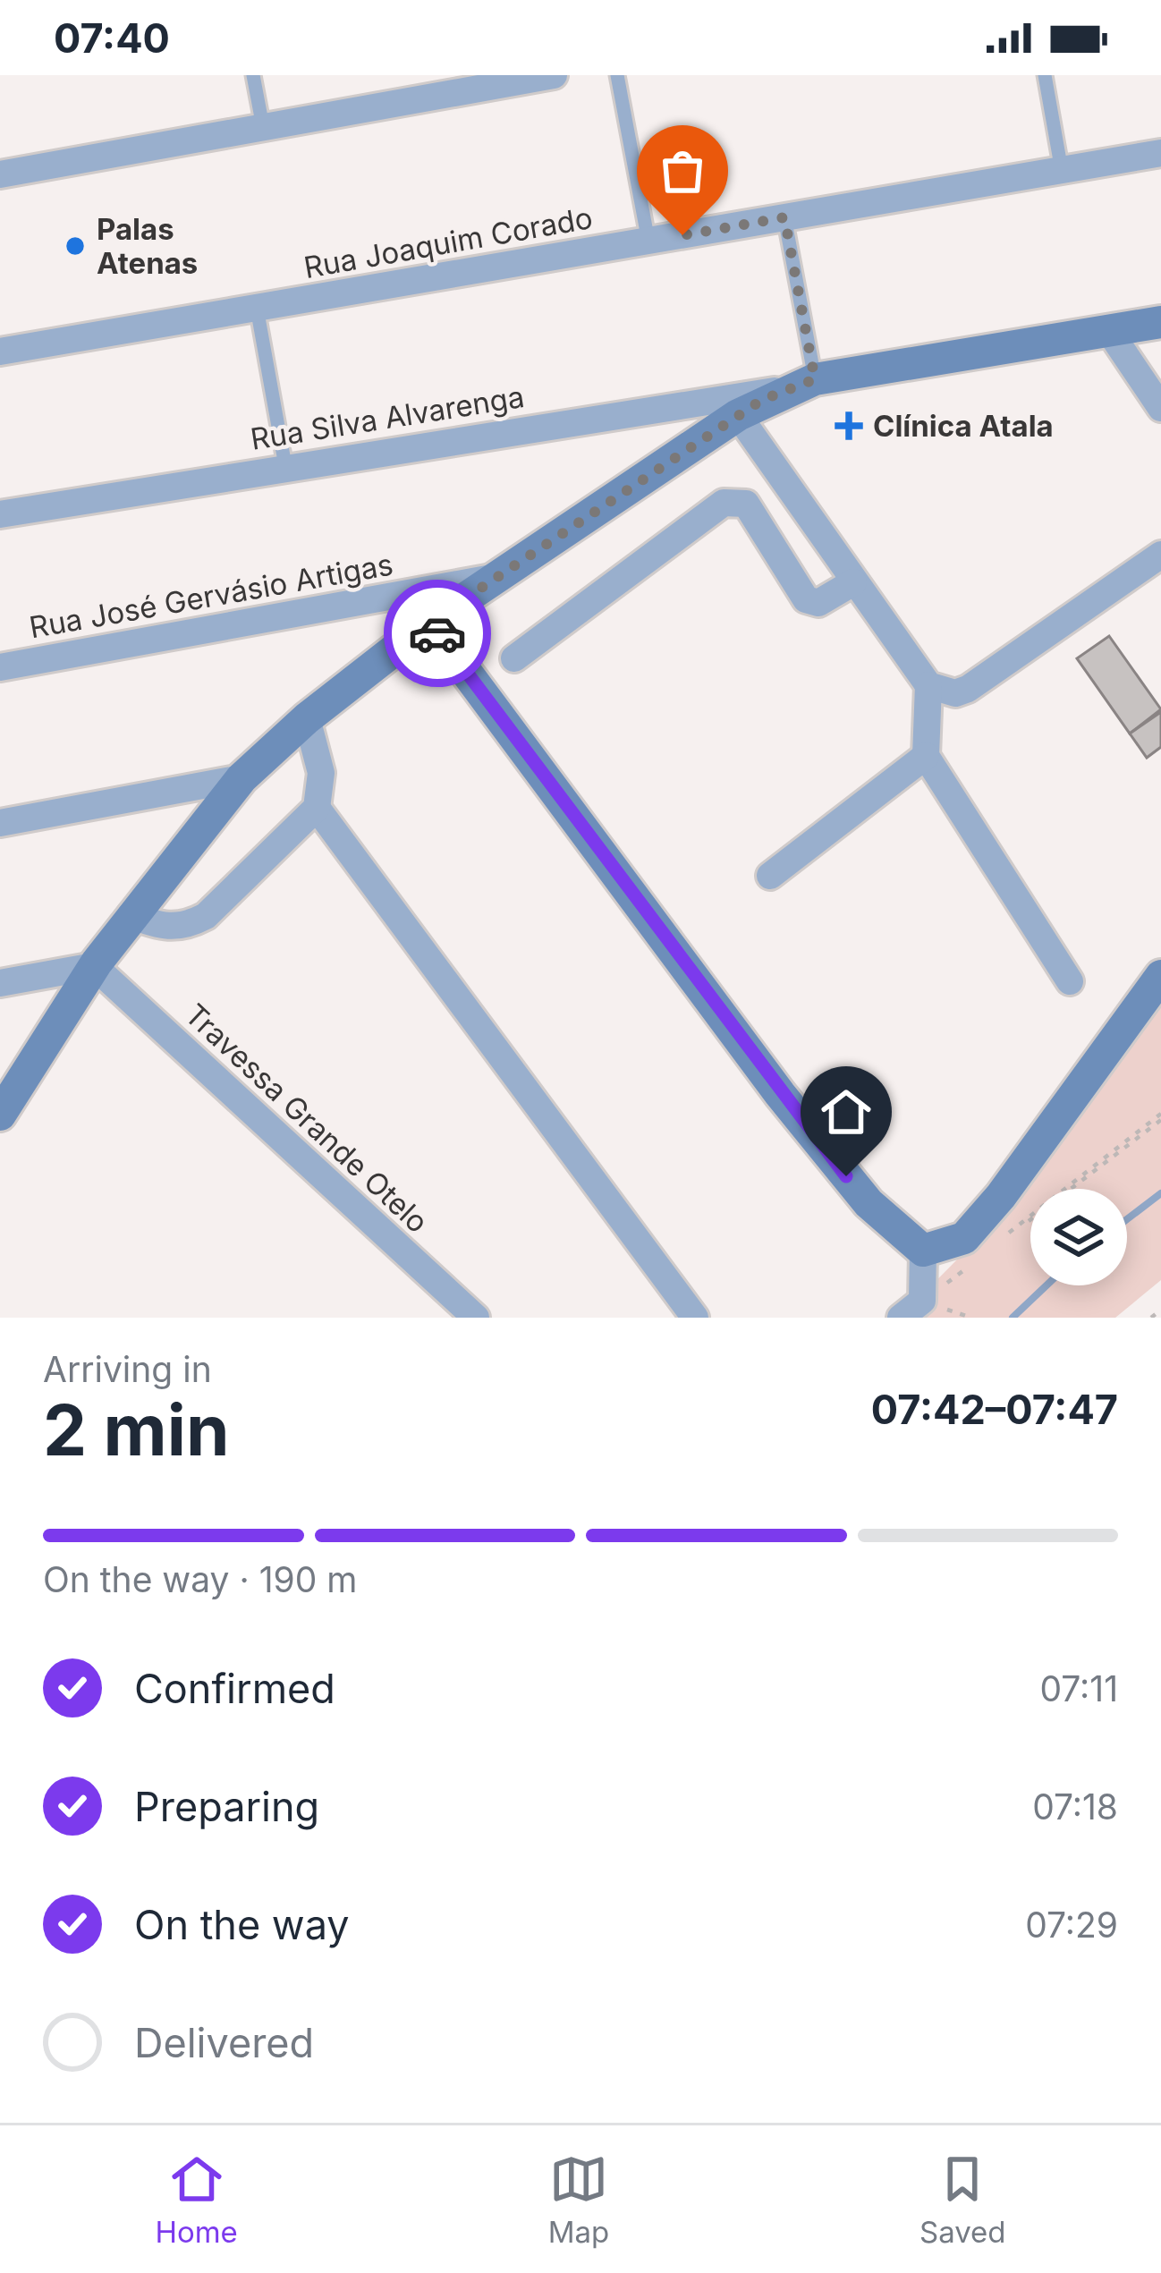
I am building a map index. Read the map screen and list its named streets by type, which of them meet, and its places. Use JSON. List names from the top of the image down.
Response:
{
  "streets": {
    "street": [
      "Rua Joaquim Corado",
      "Rua Silva Alvarenga",
      "Rua José Gervásio Artigas",
      "Travessa Grande Otelo"
    ]
  },
  "places": {
    "other": ["Palas Atenas"],
    "health": ["Clínica Atala"]
  },
  "page": {
    "status": "07:40",
    "heading": ["2 min", "Arriving in", "07:42–07:47"],
    "bar": "On the way · 190 m",
    "list": [
      ["Confirmed", "07:11"],
      ["Preparing", "07:18"],
      ["On the way", "07:29"],
      "Delivered"
    ],
    "tabs": ["Home", "Map", "Saved"]
  }
}
